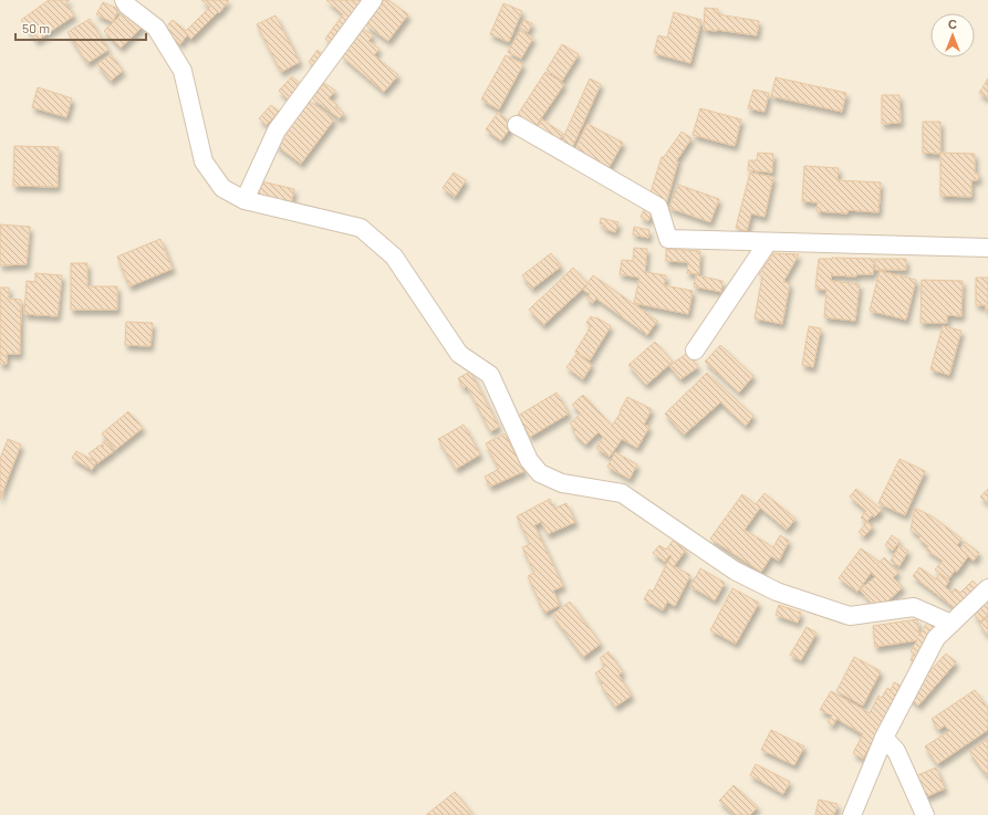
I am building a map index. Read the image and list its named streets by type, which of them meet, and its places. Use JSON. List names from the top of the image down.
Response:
{
  "scale_bar": "50 m",
  "north": "top"
}
